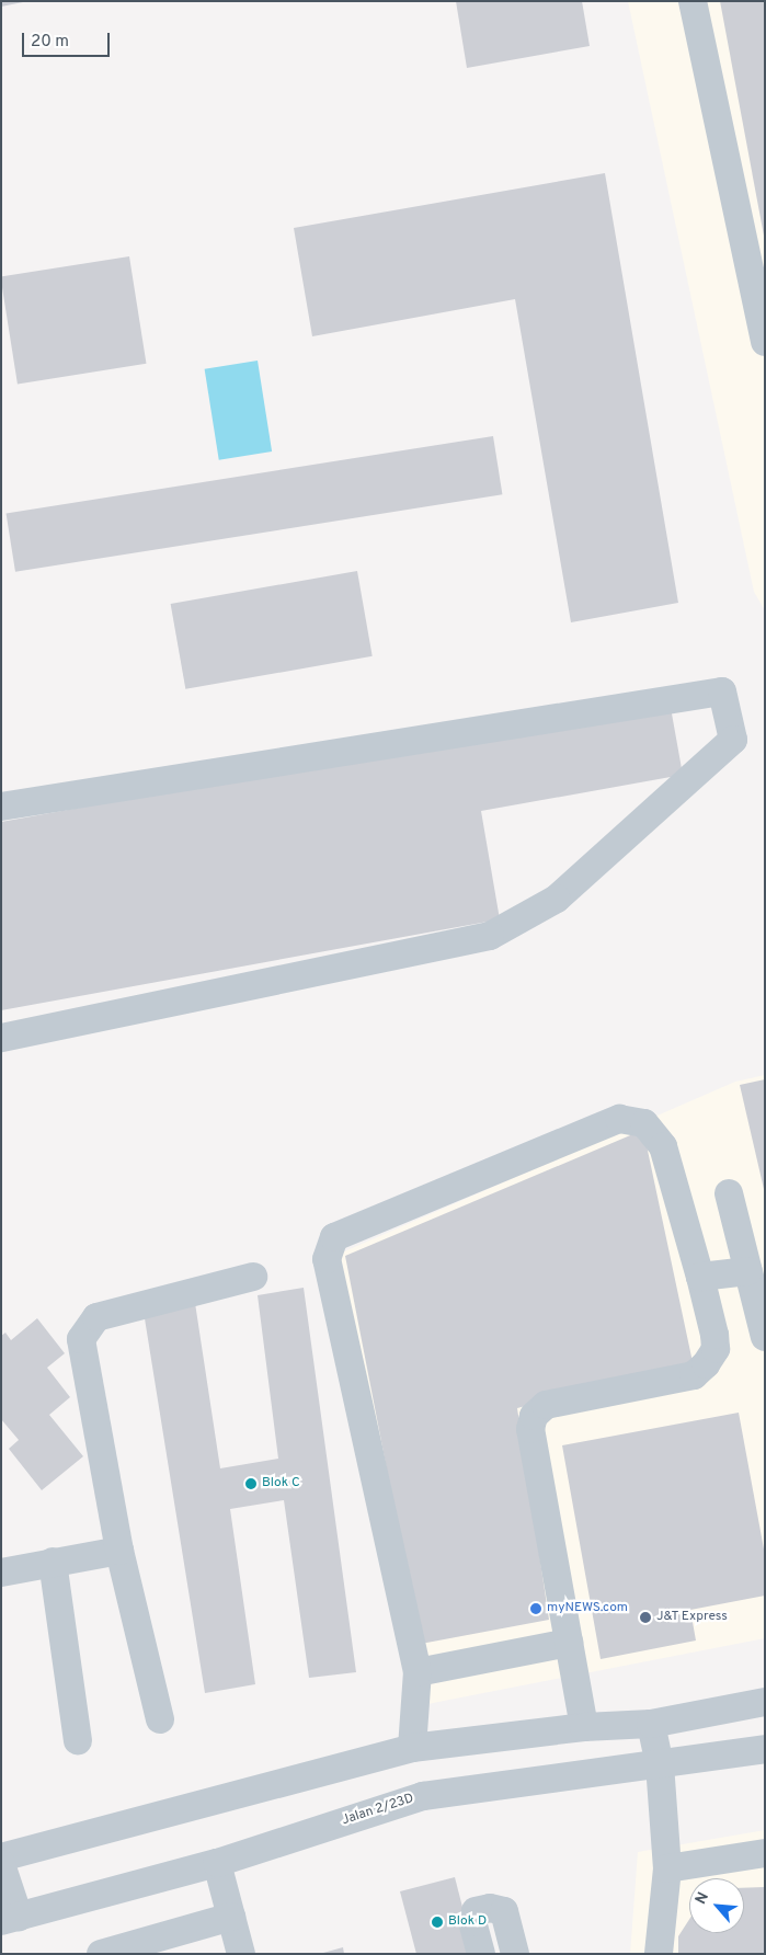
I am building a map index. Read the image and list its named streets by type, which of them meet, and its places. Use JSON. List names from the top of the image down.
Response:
{
  "streets": {
    "street": ["Jalan 2/23D"]
  },
  "places": [
    "Blok C",
    "myNEWS.com",
    "J&T Express",
    "Blok D"
  ],
  "scale_bar": "20 m",
  "north": "top left"
}
